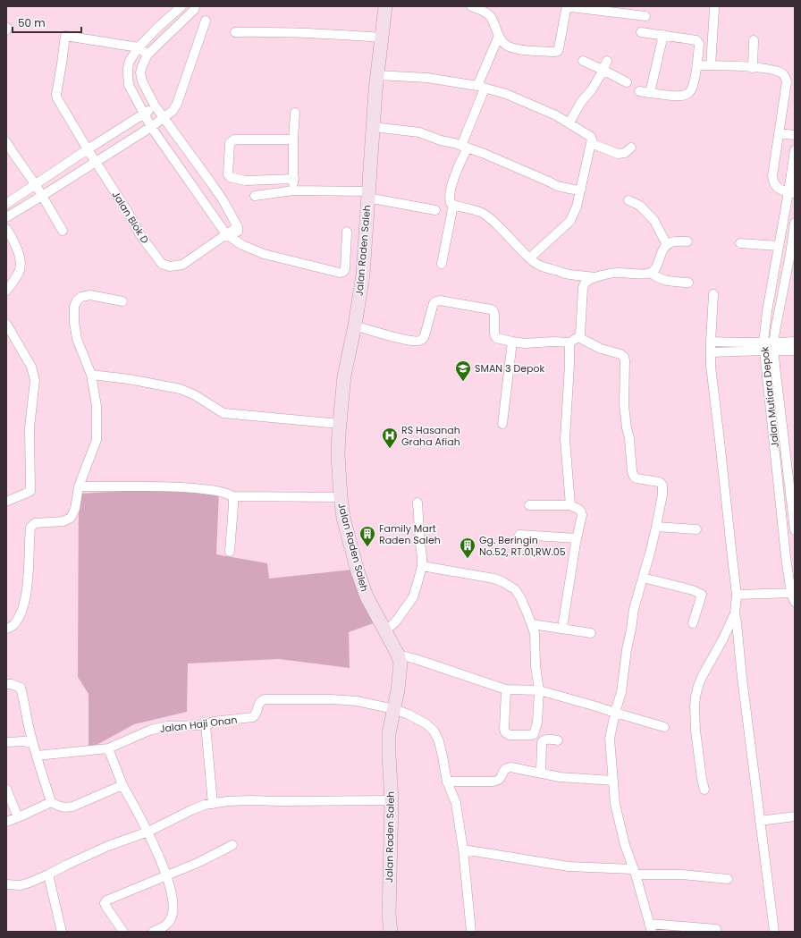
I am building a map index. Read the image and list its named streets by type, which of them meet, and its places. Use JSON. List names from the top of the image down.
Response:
{
  "streets": {
    "street": [
      "Jalan Blok D",
      "Jalan Raden Saleh",
      "Jalan Mutiara Depok",
      "Jalan Haji Onan"
    ]
  },
  "crossings": [
    ["Jalan Raden Saleh", "Jalan Haji Onan"]
  ],
  "places": {
    "school or university": ["SMAN 3 Depok"],
    "hospital": ["RS Hasanah Graha Afiah"],
    "building": ["Family Mart Raden Saleh", "Gg. Beringin No.52, RT.01,RW.05"]
  },
  "scale_bar": "50 m"
}
